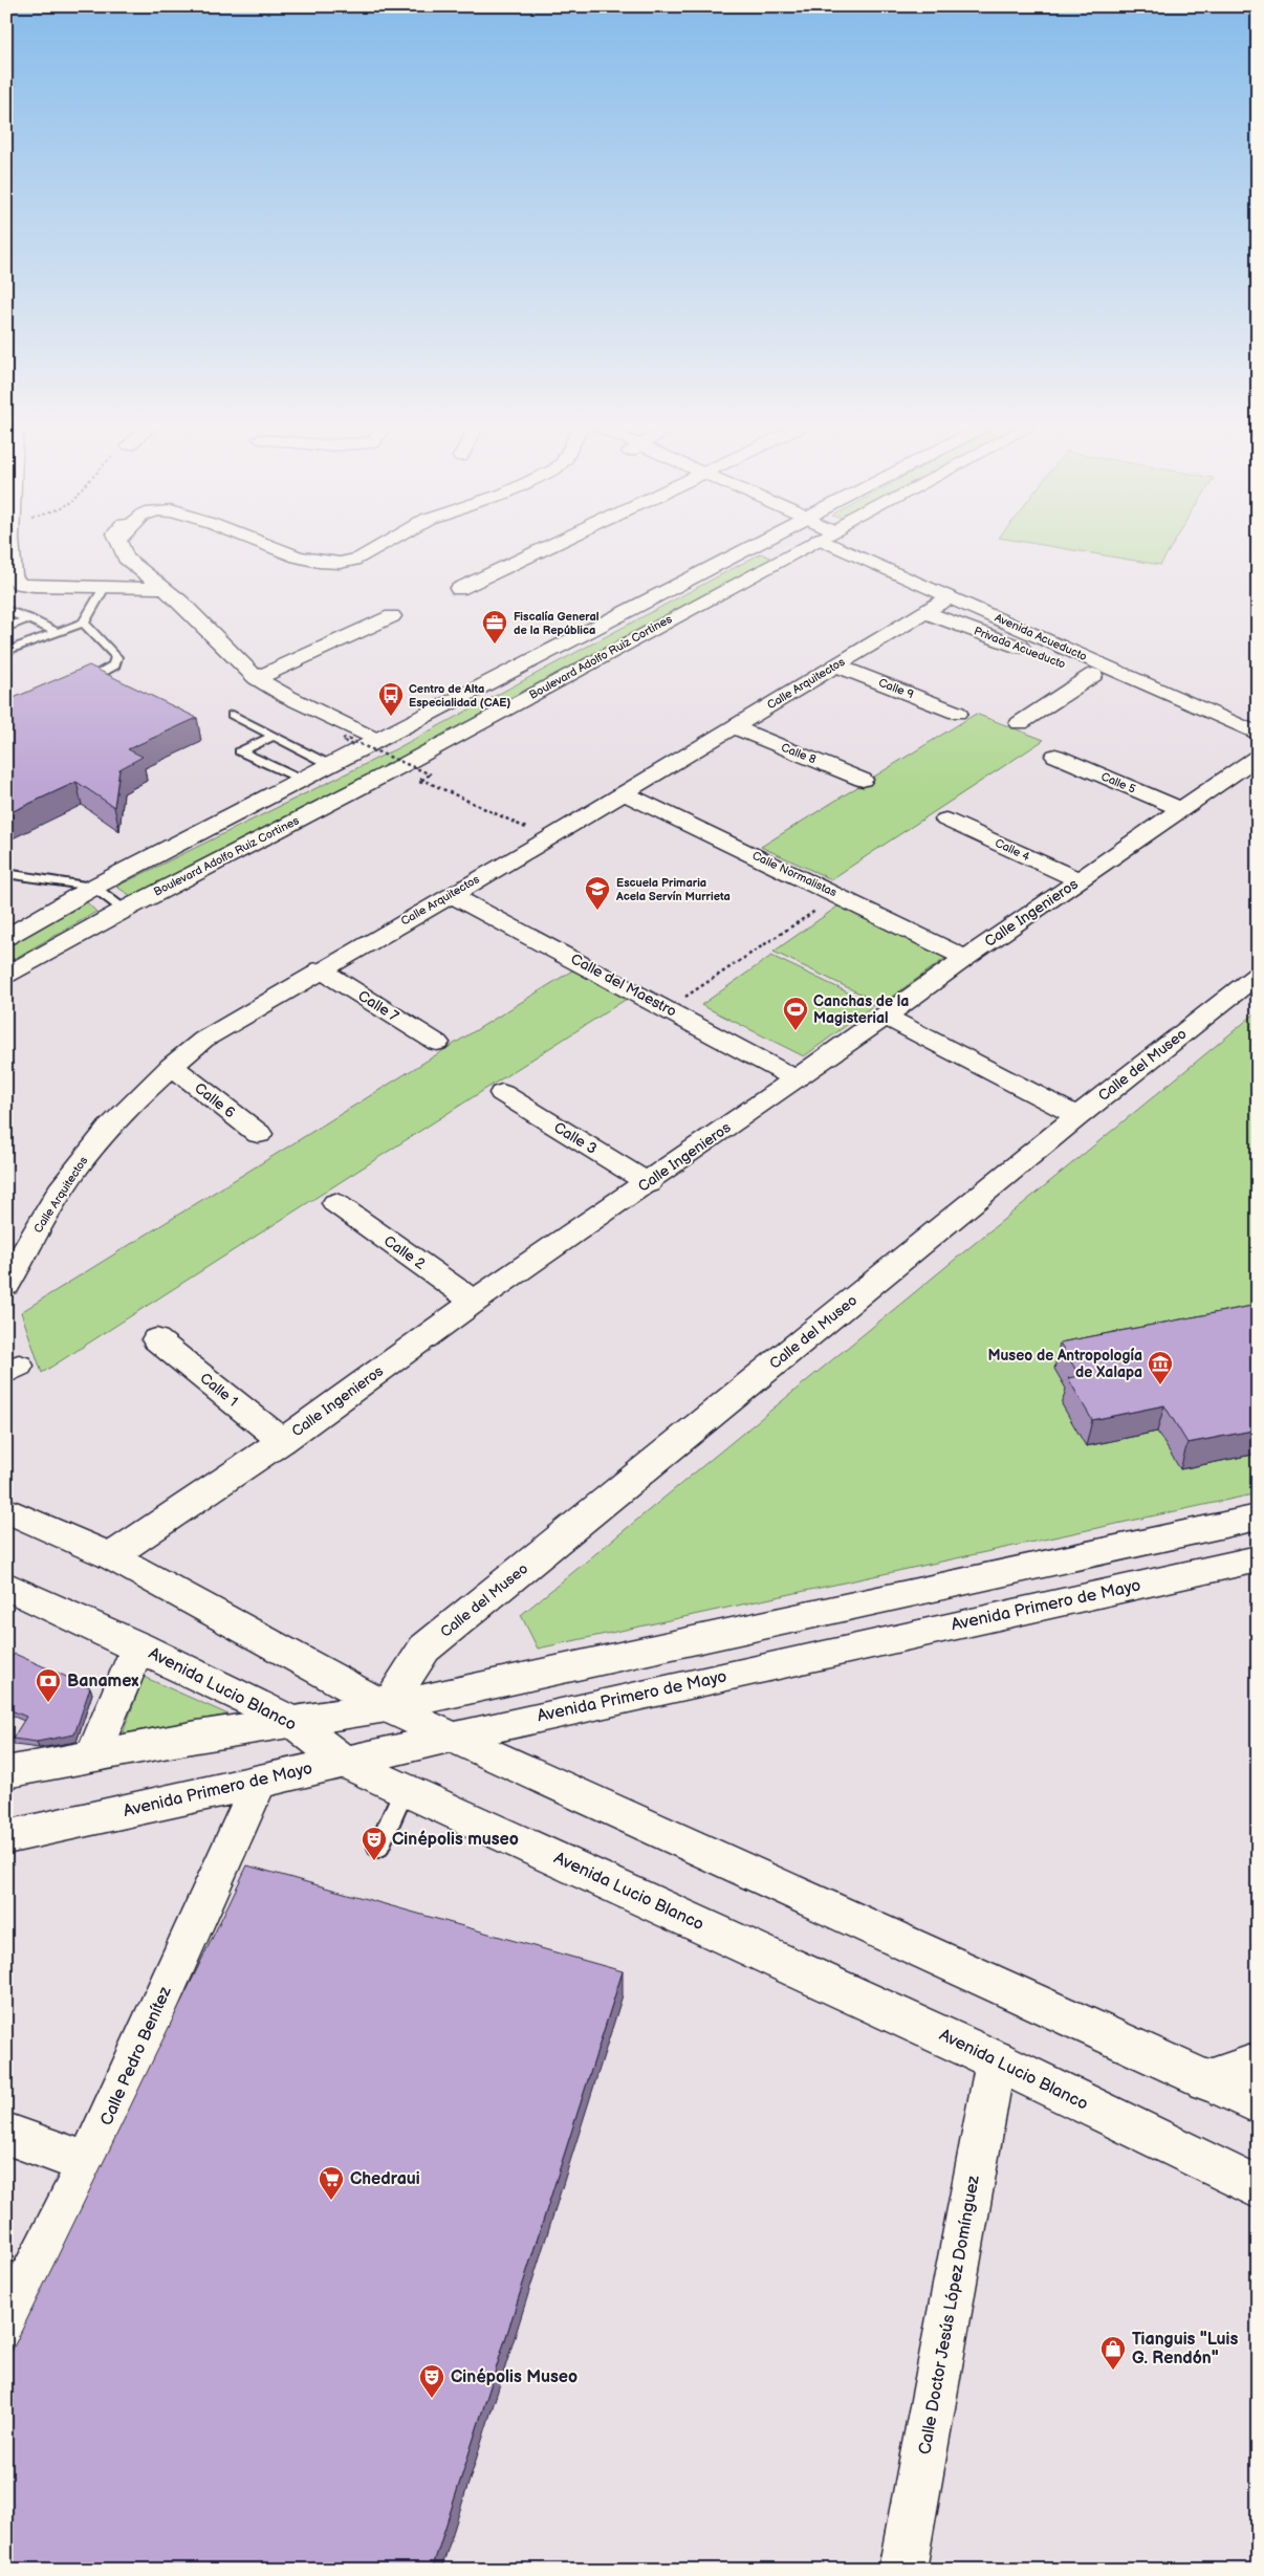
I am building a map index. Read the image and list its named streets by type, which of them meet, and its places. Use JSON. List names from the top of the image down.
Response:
{
  "streets": {
    "street": [
      "Avenida Acueducto",
      "Privada Acueducto",
      "Boulevard Adolfo Ruiz Cortines",
      "Calle Arquitectos",
      "Calle 9",
      "Calle 8",
      "Calle 5",
      "Calle 4",
      "Calle Normalistas",
      "Calle Ingenieros",
      "Calle del Maestro",
      "Calle 7",
      "Calle del Museo",
      "Calle 6",
      "Calle 3",
      "Calle 2",
      "Calle 1",
      "Avenida Primero de Mayo",
      "Avenida Lucio Blanco",
      "Calle Pedro Benítez",
      "Calle Doctor Jesús López Domínguez"
    ]
  },
  "crossings": [
    ["Avenida Acueducto", "Calle Arquitectos"],
    ["Privada Acueducto", "Calle Arquitectos"],
    ["Calle Arquitectos", "Calle 9"],
    ["Calle Arquitectos", "Calle 8"],
    ["Calle Arquitectos", "Calle Normalistas"],
    ["Calle Arquitectos", "Calle del Maestro"],
    ["Calle Arquitectos", "Calle 7"],
    ["Calle Arquitectos", "Calle 6"],
    ["Calle 5", "Calle Ingenieros"],
    ["Calle 4", "Calle Ingenieros"],
    ["Calle Normalistas", "Calle Ingenieros"],
    ["Calle Ingenieros", "Calle del Maestro"],
    ["Calle Ingenieros", "Calle 3"],
    ["Calle Ingenieros", "Calle 2"],
    ["Calle Ingenieros", "Calle 1"],
    ["Avenida Primero de Mayo", "Avenida Lucio Blanco"],
    ["Avenida Primero de Mayo", "Calle Pedro Benítez"],
    ["Avenida Lucio Blanco", "Calle Doctor Jesús López Domínguez"]
  ],
  "places": {
    "office": ["Fiscalía General de la República"],
    "bus stop": ["Centro de Alta Especialidad (CAE)"],
    "school or university": ["Escuela Primaria Acela Servín Murrieta"],
    "sports": ["Canchas de la Magisterial"],
    "museum": ["Museo de Antropología de Xalapa"],
    "bank": ["Banamex"],
    "theatre": ["Cinépolis museo", "Cinépolis Museo"],
    "supermarket": ["Chedraui"],
    "shop": ["Tianguis \"Luis G. Rendón\""]
  }
}
